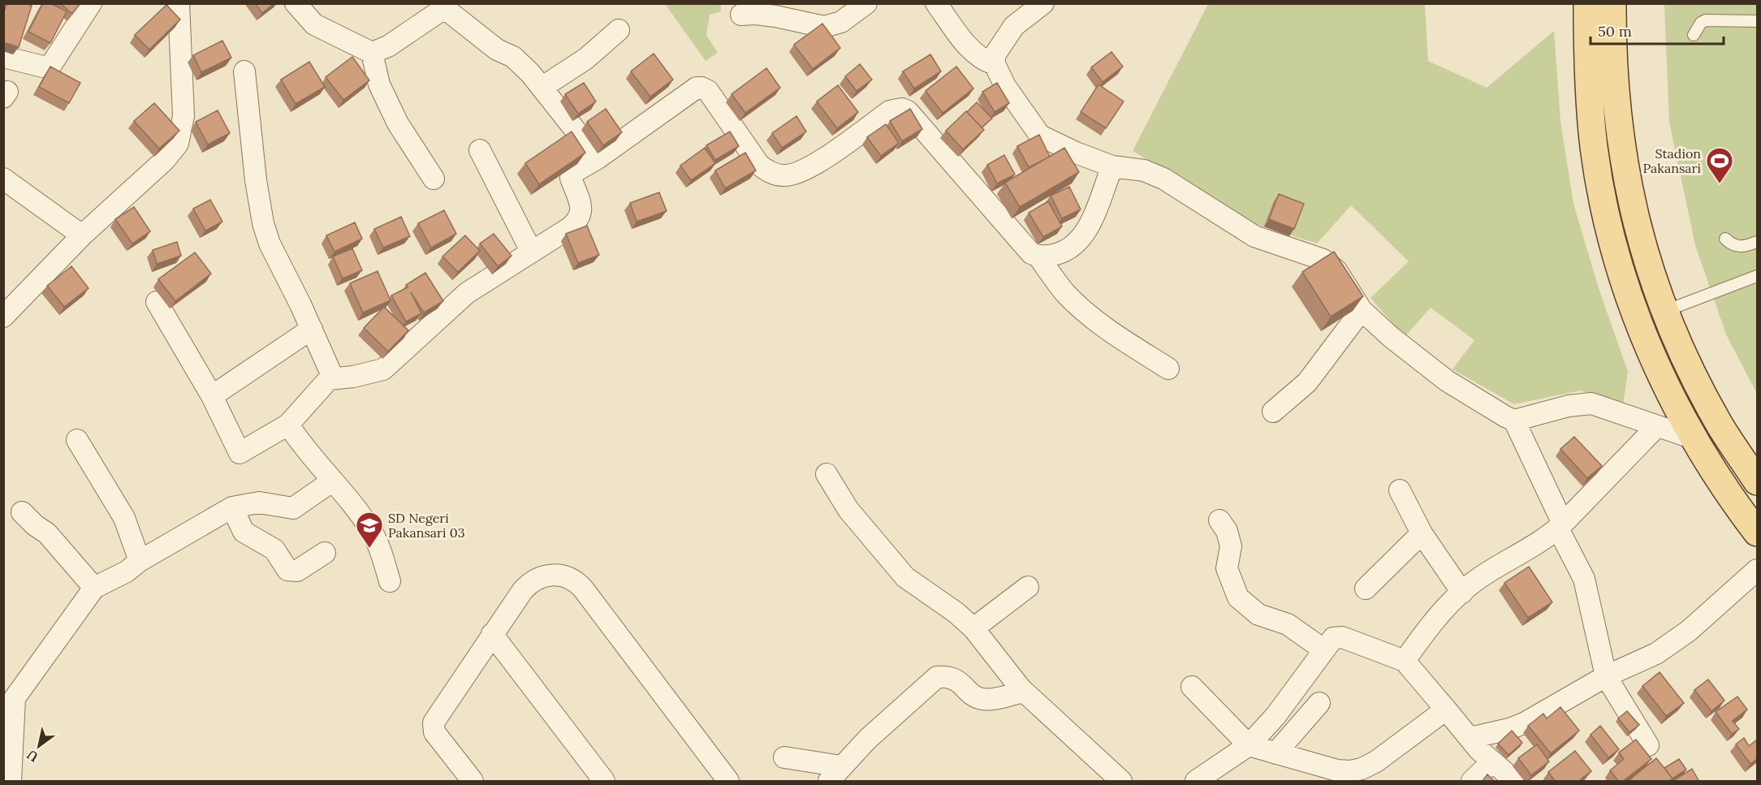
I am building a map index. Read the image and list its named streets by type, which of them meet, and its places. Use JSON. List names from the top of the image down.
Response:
{
  "places": {
    "sports": ["Stadion Pakansari"],
    "school or university": ["SD Negeri Pakansari 03"]
  },
  "scale_bar": "50 m",
  "north": "bottom left"
}
